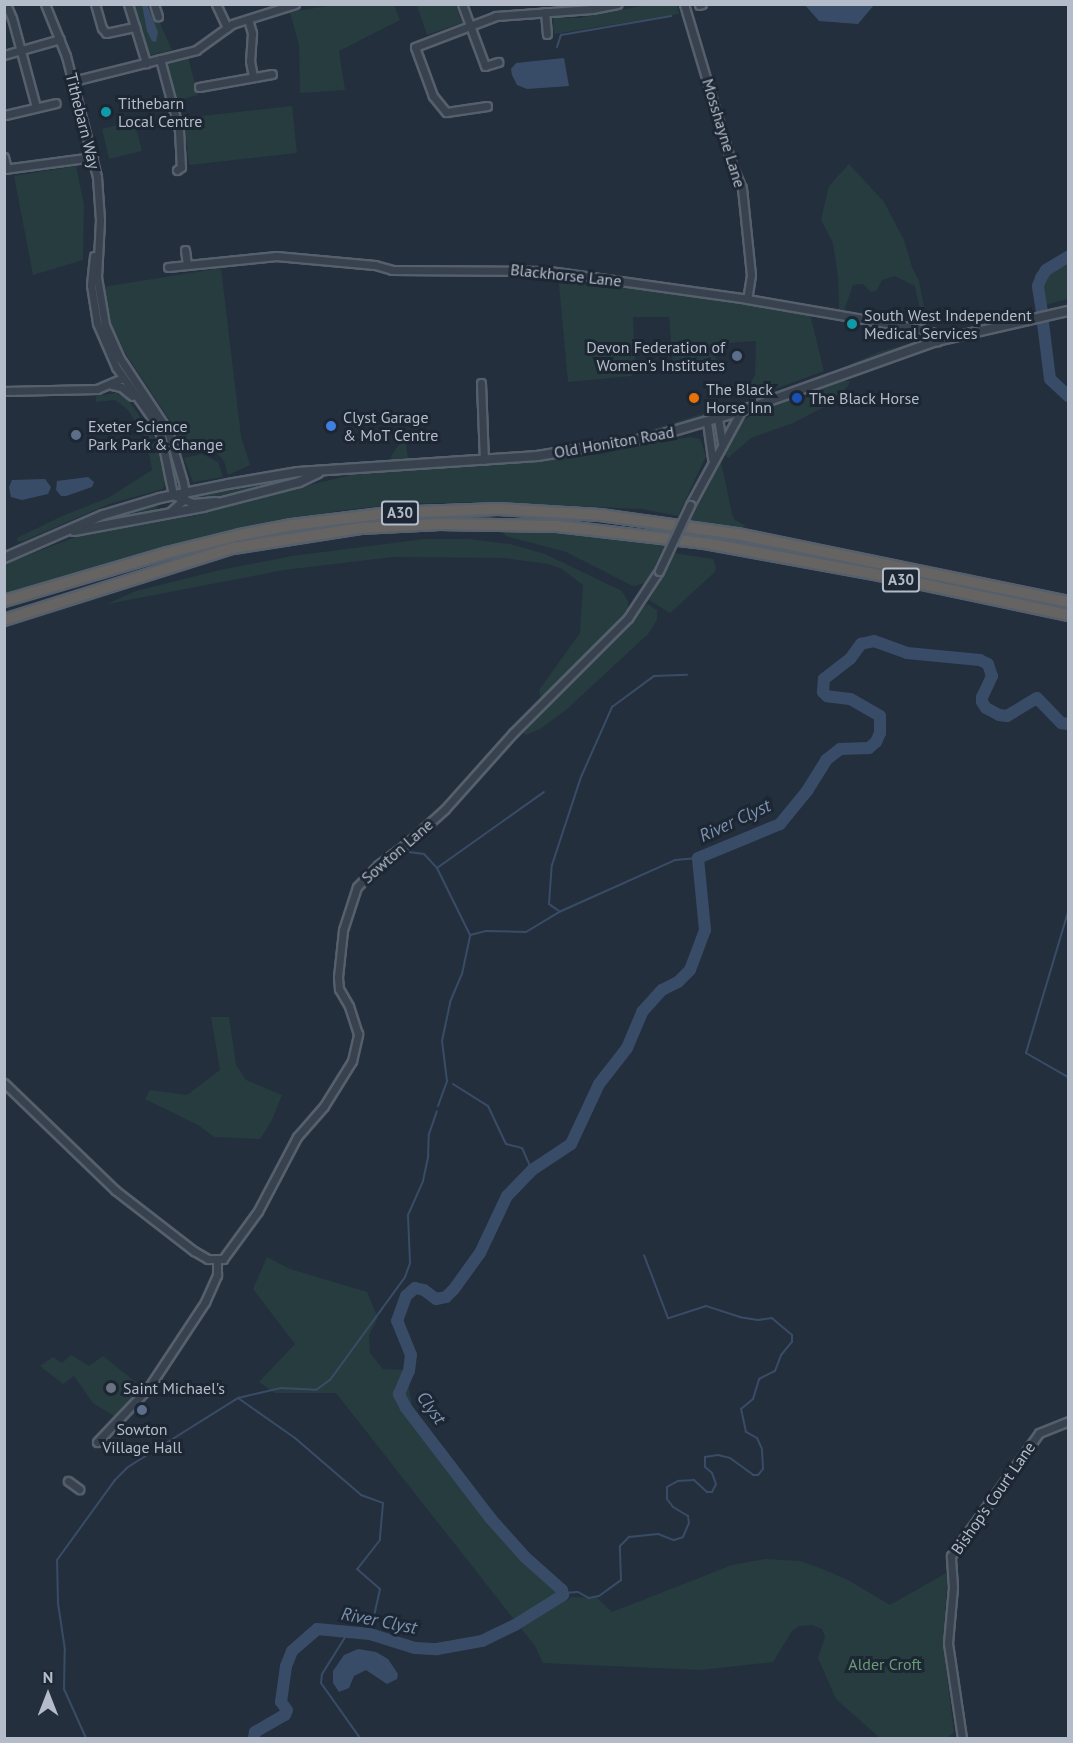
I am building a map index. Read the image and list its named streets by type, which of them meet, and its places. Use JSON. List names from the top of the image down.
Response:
{
  "streets": {
    "highway": ["A30"],
    "street": [
      "Tithebarn Way",
      "Mosshayne Lane",
      "Blackhorse Lane",
      "Old Honiton Road",
      "Sowton Lane",
      "Bishop's Court Lane"
    ]
  },
  "crossings": [
    ["Tithebarn Way", "Old Honiton Road"],
    ["Mosshayne Lane", "Blackhorse Lane"],
    ["Blackhorse Lane", "Old Honiton Road"],
    ["Old Honiton Road", "Sowton Lane"]
  ],
  "water": ["River Clyst", "Clyst"],
  "parks": ["Alder Croft"],
  "places": [
    "Tithebarn Local Centre",
    "South West Independent Medical Services",
    "Devon Federation of Women's Institutes",
    "The Black Horse Inn",
    "The Black Horse",
    "Clyst Garage & MoT Centre",
    "Exeter Science Park Park & Change",
    "Saint Michael's",
    "Sowton Village Hall"
  ],
  "north": "top"
}
